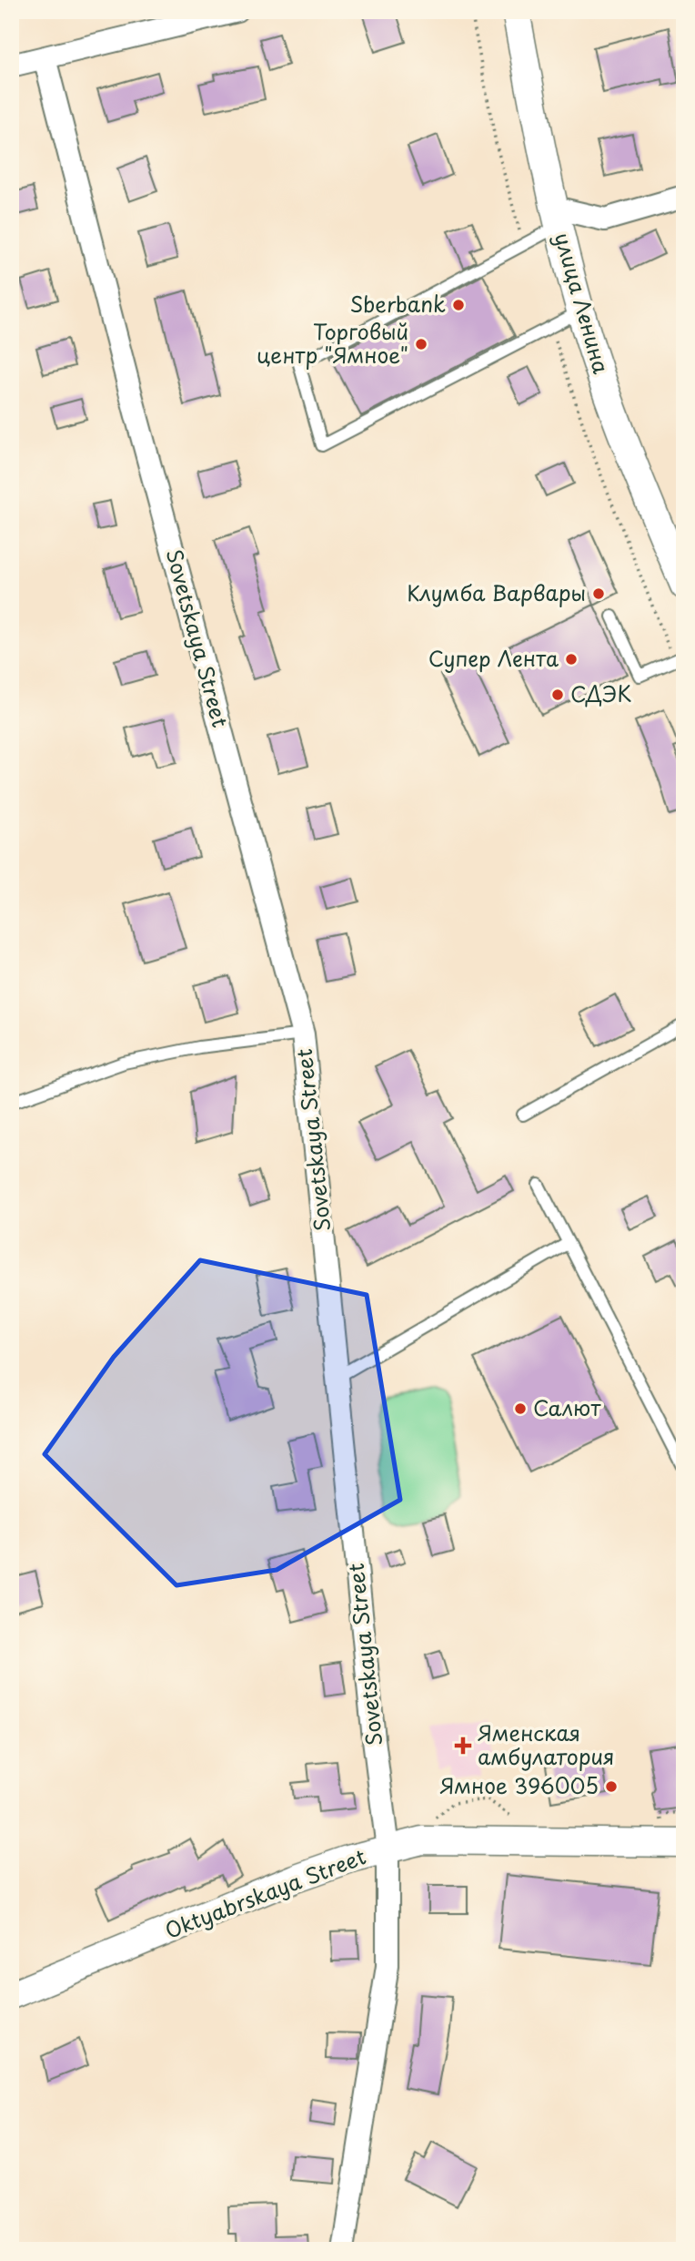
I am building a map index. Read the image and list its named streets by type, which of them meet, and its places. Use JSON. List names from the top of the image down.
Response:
{
  "streets": {
    "street": ["улица Ленина", "Sovetskaya Street", "Oktyabrskaya Street"]
  },
  "crossings": [
    ["Sovetskaya Street", "Oktyabrskaya Street"]
  ],
  "places": {
    "other": [
      "Sberbank",
      "Торговый центр \"Ямное\"",
      "Клумба Варвары",
      "Супер Лента",
      "СДЭК",
      "Салют",
      "Ямное 396005"
    ],
    "health": ["Яменская амбулатория"]
  }
}
